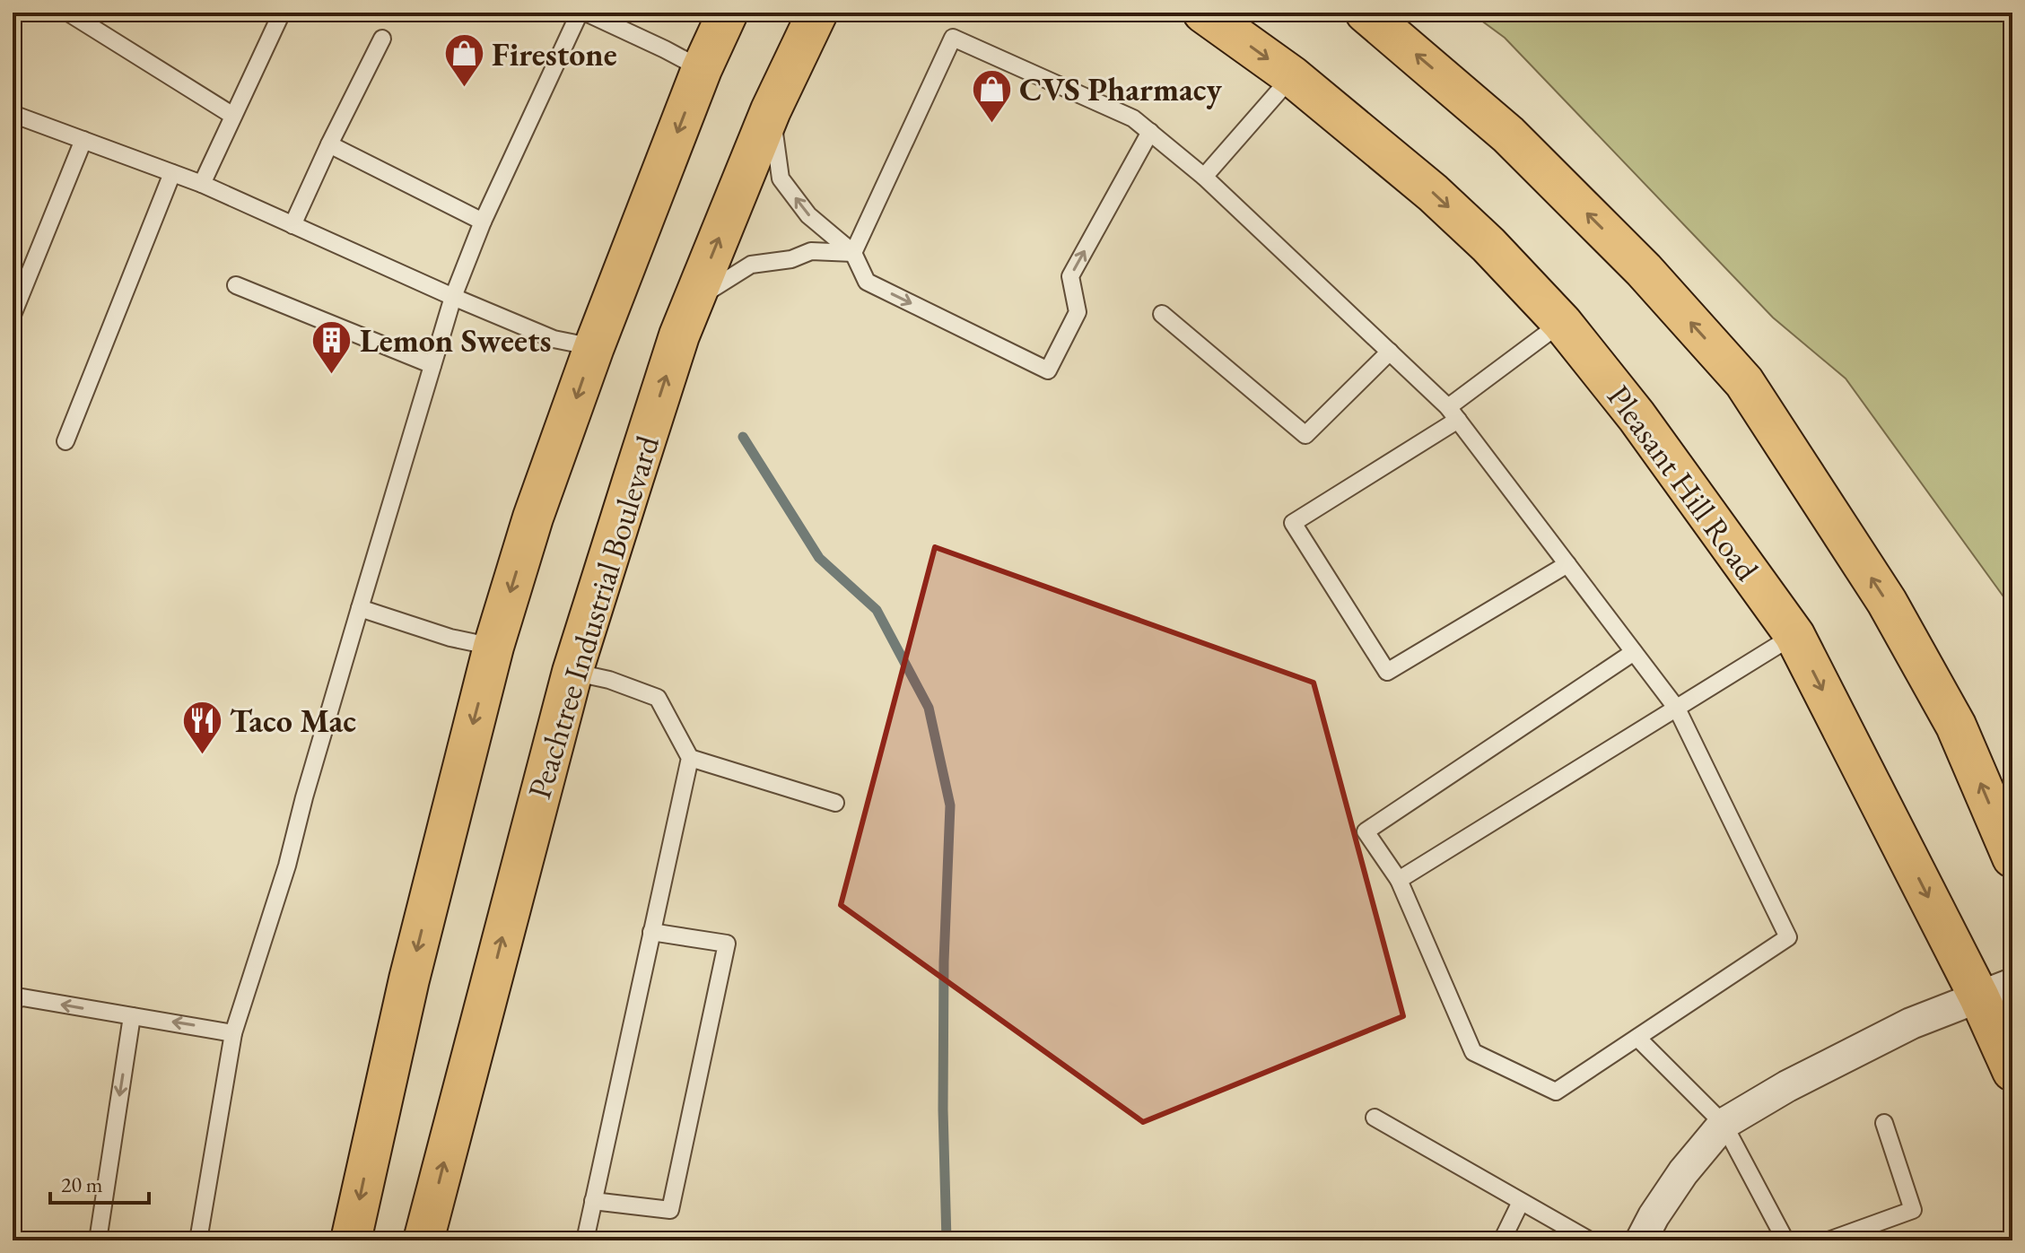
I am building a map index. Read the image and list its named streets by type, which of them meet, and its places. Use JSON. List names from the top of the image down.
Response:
{
  "streets": {
    "highway": ["Pleasant Hill Road", "Peachtree Industrial Boulevard"]
  },
  "places": {
    "shop": ["Firestone", "CVS Pharmacy"],
    "building": ["Lemon Sweets"],
    "restaurant": ["Taco Mac"]
  },
  "scale_bar": "20 m"
}
